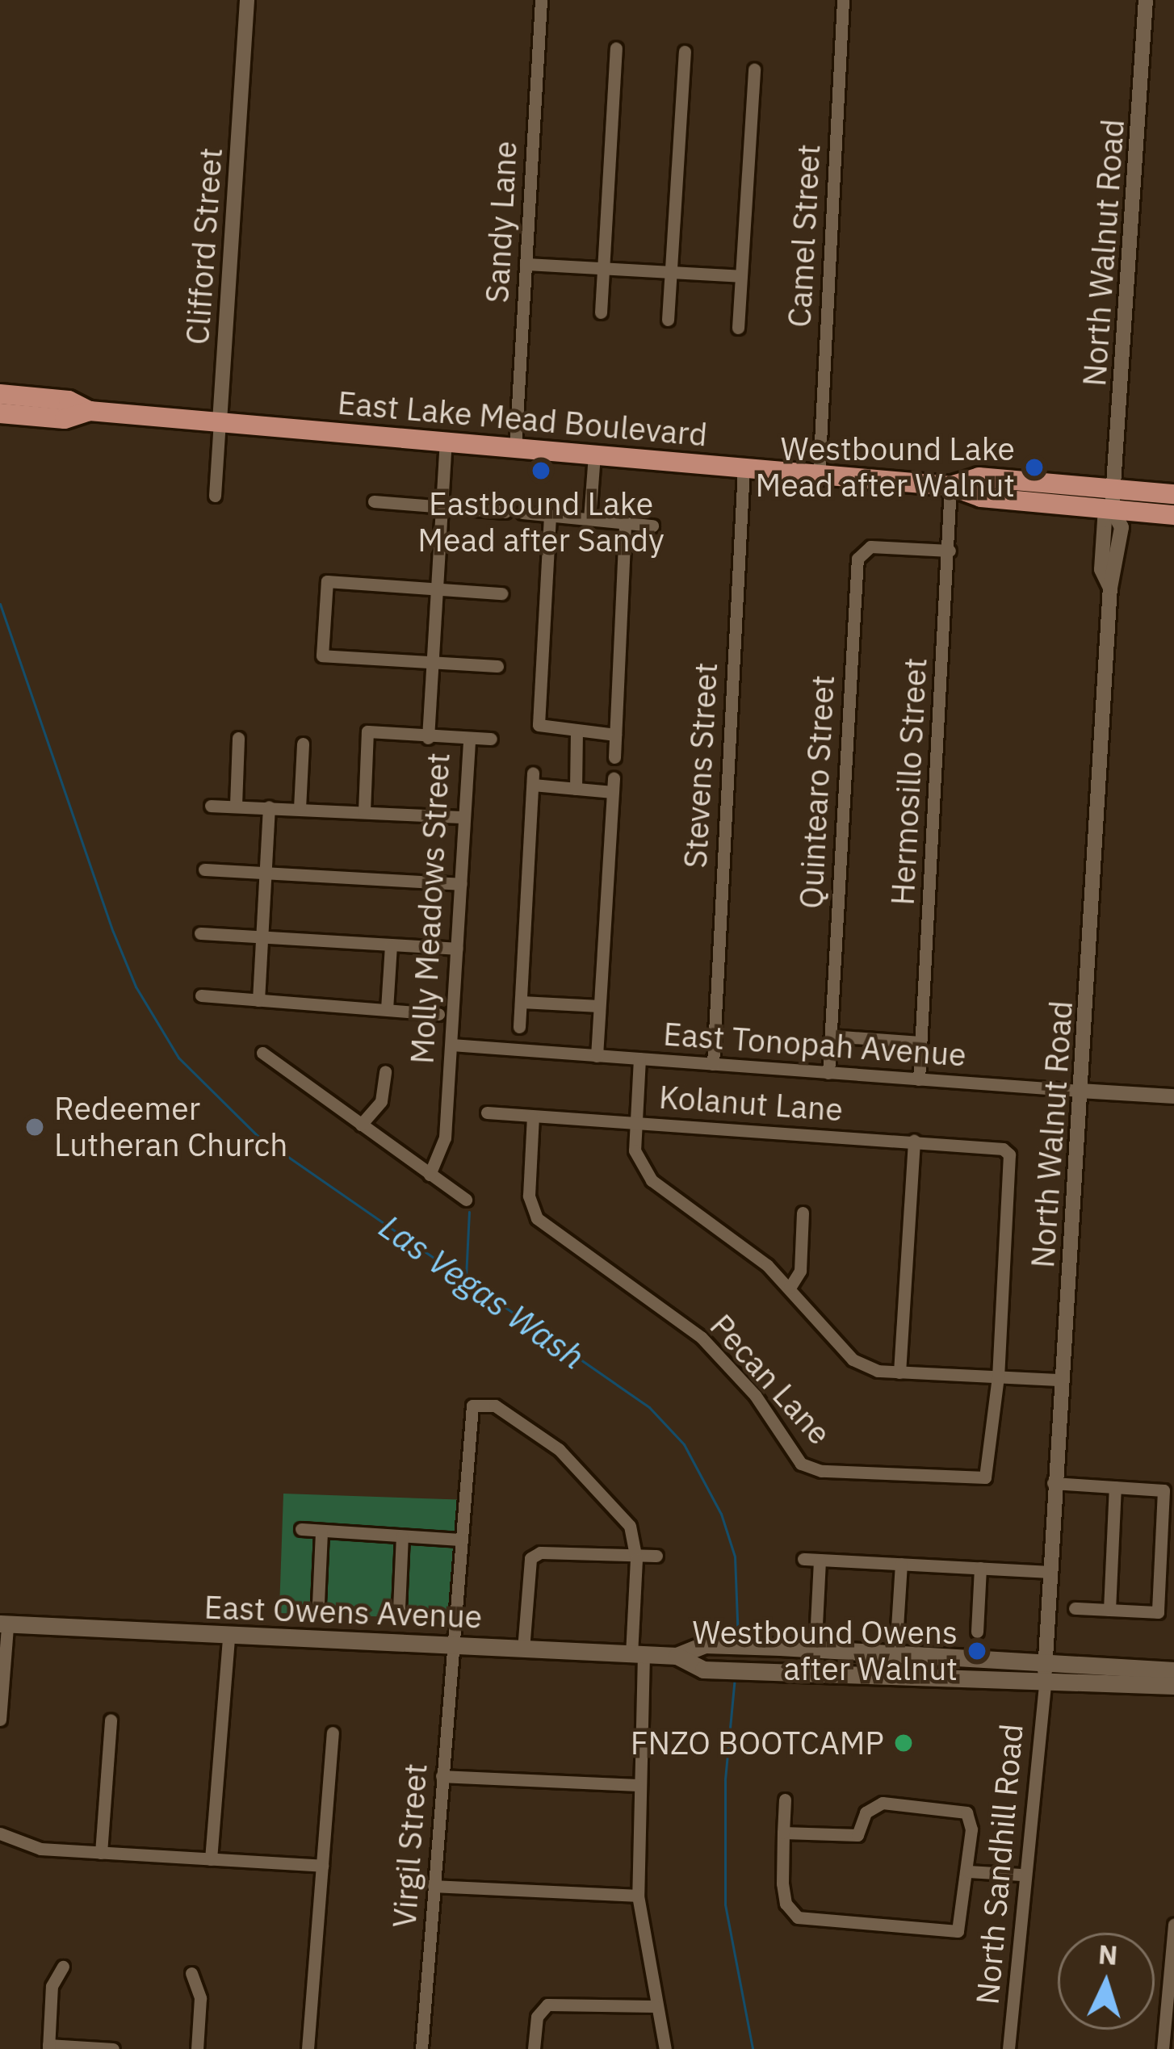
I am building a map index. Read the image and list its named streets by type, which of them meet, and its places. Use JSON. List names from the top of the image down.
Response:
{
  "streets": {
    "main road": ["East Lake Mead Boulevard", "East Owens Avenue"],
    "street": [
      "Sandy Lane",
      "Camel Street",
      "Clifford Street",
      "North Walnut Road",
      "Stevens Street",
      "Hermosillo Street",
      "Quintearo Street",
      "Molly Meadows Street",
      "East Tonopah Avenue",
      "Kolanut Lane",
      "Pecan Lane",
      "Virgil Street",
      "North Sandhill Road"
    ]
  },
  "crossings": [
    ["Sandy Lane", "East Lake Mead Boulevard"],
    ["Camel Street", "East Lake Mead Boulevard"],
    ["Clifford Street", "East Lake Mead Boulevard"],
    ["North Walnut Road", "East Lake Mead Boulevard"],
    ["North Walnut Road", "East Tonopah Avenue"],
    ["North Walnut Road", "East Owens Avenue"],
    ["North Walnut Road", "North Sandhill Road"],
    ["East Lake Mead Boulevard", "Stevens Street"],
    ["East Lake Mead Boulevard", "Hermosillo Street"],
    ["Stevens Street", "East Tonopah Avenue"],
    ["Hermosillo Street", "Quintearo Street"],
    ["Hermosillo Street", "East Tonopah Avenue"],
    ["Quintearo Street", "East Tonopah Avenue"],
    ["Molly Meadows Street", "East Tonopah Avenue"],
    ["Kolanut Lane", "Pecan Lane"],
    ["East Owens Avenue", "Virgil Street"],
    ["East Owens Avenue", "North Sandhill Road"]
  ],
  "water": ["Las Vegas Wash"],
  "places": [
    "Westbound Lake Mead after Walnut",
    "Eastbound Lake Mead after Sandy",
    "Redeemer Lutheran Church",
    "Westbound Owens after Walnut",
    "FNZO BOOTCAMP"
  ],
  "north": "top"
}
